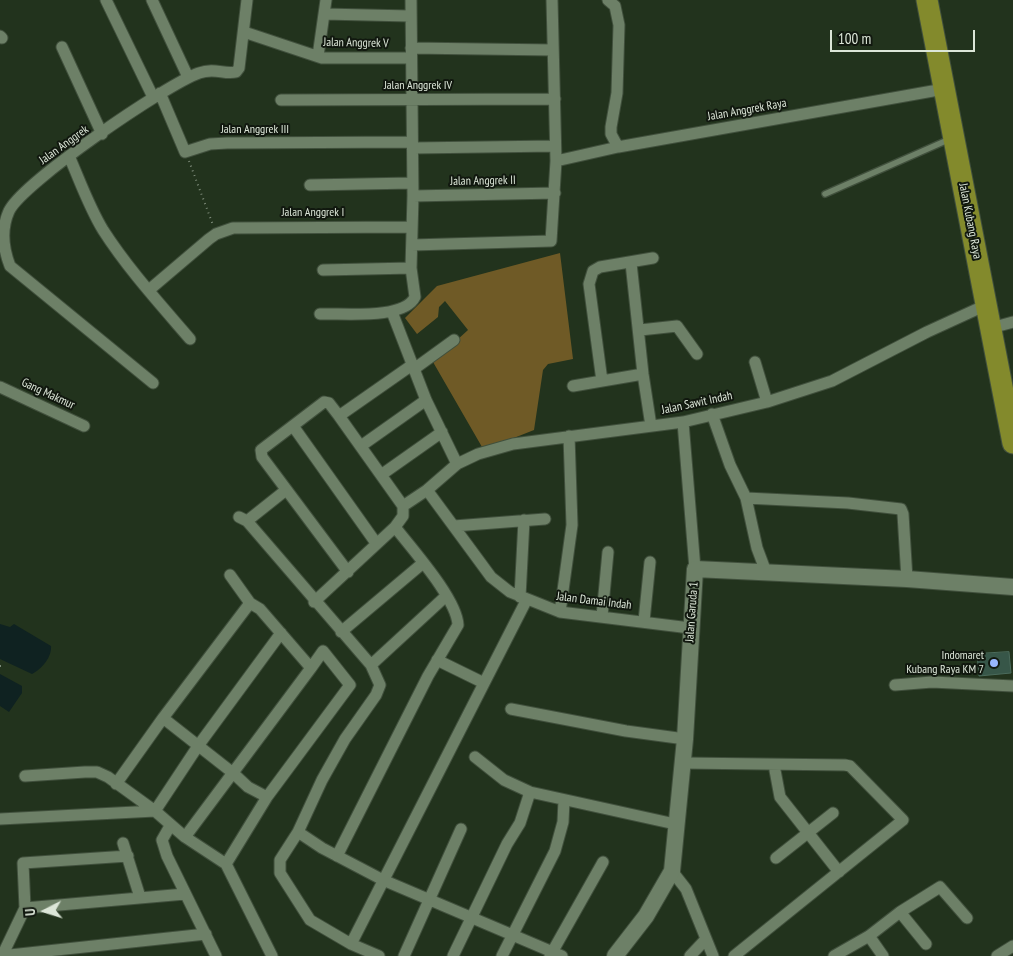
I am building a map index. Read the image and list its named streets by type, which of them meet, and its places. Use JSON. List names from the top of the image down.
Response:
{
  "streets": {
    "highway": ["Jalan Kubang Raya"],
    "street": [
      "Jalan Anggrek V",
      "Jalan Anggrek IV",
      "Jalan Anggrek Raya",
      "Jalan Anggrek III",
      "Jalan Anggrek",
      "Jalan Anggrek II",
      "Jalan Anggrek I",
      "Gang Makmur",
      "Jalan Sawit Indah",
      "Jalan Damai Indah",
      "Jalan Garuda 1"
    ]
  },
  "crossings": [
    ["Jalan Anggrek V", "Jalan Anggrek"],
    ["Jalan Anggrek Raya", "Jalan Kubang Raya"],
    ["Jalan Kubang Raya", "Jalan Sawit Indah"],
    ["Jalan Sawit Indah", "Jalan Damai Indah"],
    ["Jalan Damai Indah", "Jalan Garuda 1"]
  ],
  "places": ["Indomaret Kubang Raya KM 7"],
  "scale_bar": "100 m",
  "north": "left"
}
